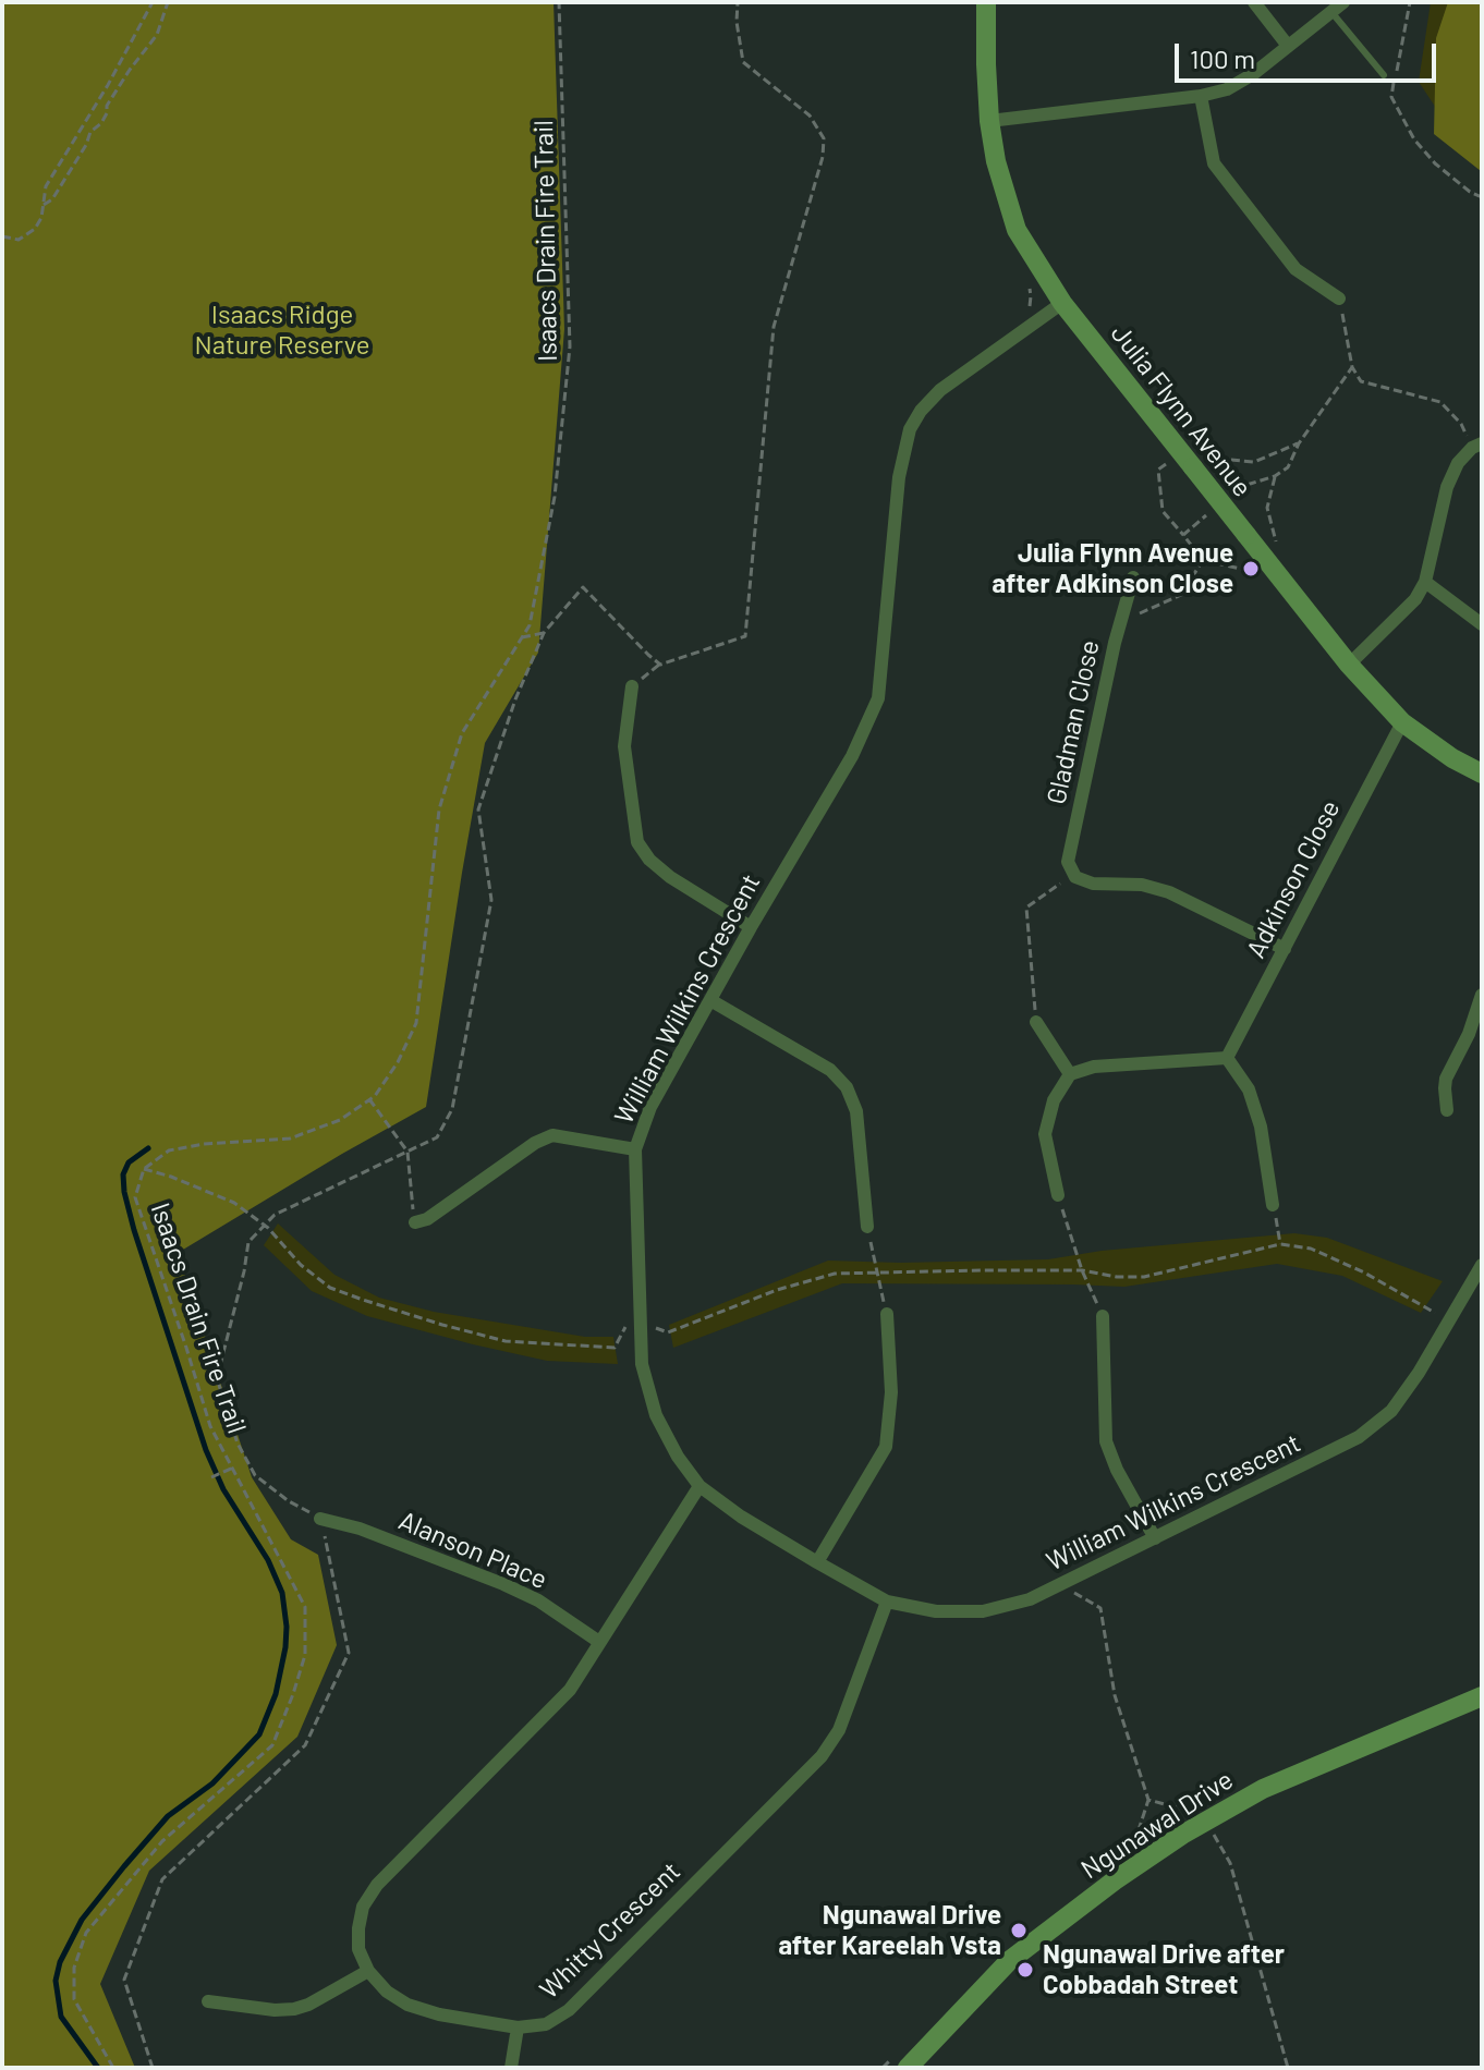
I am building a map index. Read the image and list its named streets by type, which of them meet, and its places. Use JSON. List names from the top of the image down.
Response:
{
  "streets": {
    "street": [
      "Julia Flynn Avenue",
      "Gladman Close",
      "Adkinson Close",
      "William Wilkins Crescent",
      "Alanson Place",
      "Ngunawal Drive",
      "Whitty Crescent"
    ],
    "path": ["Isaacs Drain Fire Trail"]
  },
  "crossings": [
    ["Julia Flynn Avenue", "Adkinson Close"],
    ["Julia Flynn Avenue", "William Wilkins Crescent"],
    ["William Wilkins Crescent", "Whitty Crescent"]
  ],
  "parks": ["Isaacs Ridge Nature Reserve"],
  "places": ["Julia Flynn Avenue after Adkinson Close", "Ngunawal Drive after Kareelah Vsta", "Ngunawal Drive after Cobbadah Street"],
  "scale_bar": "100 m"
}
